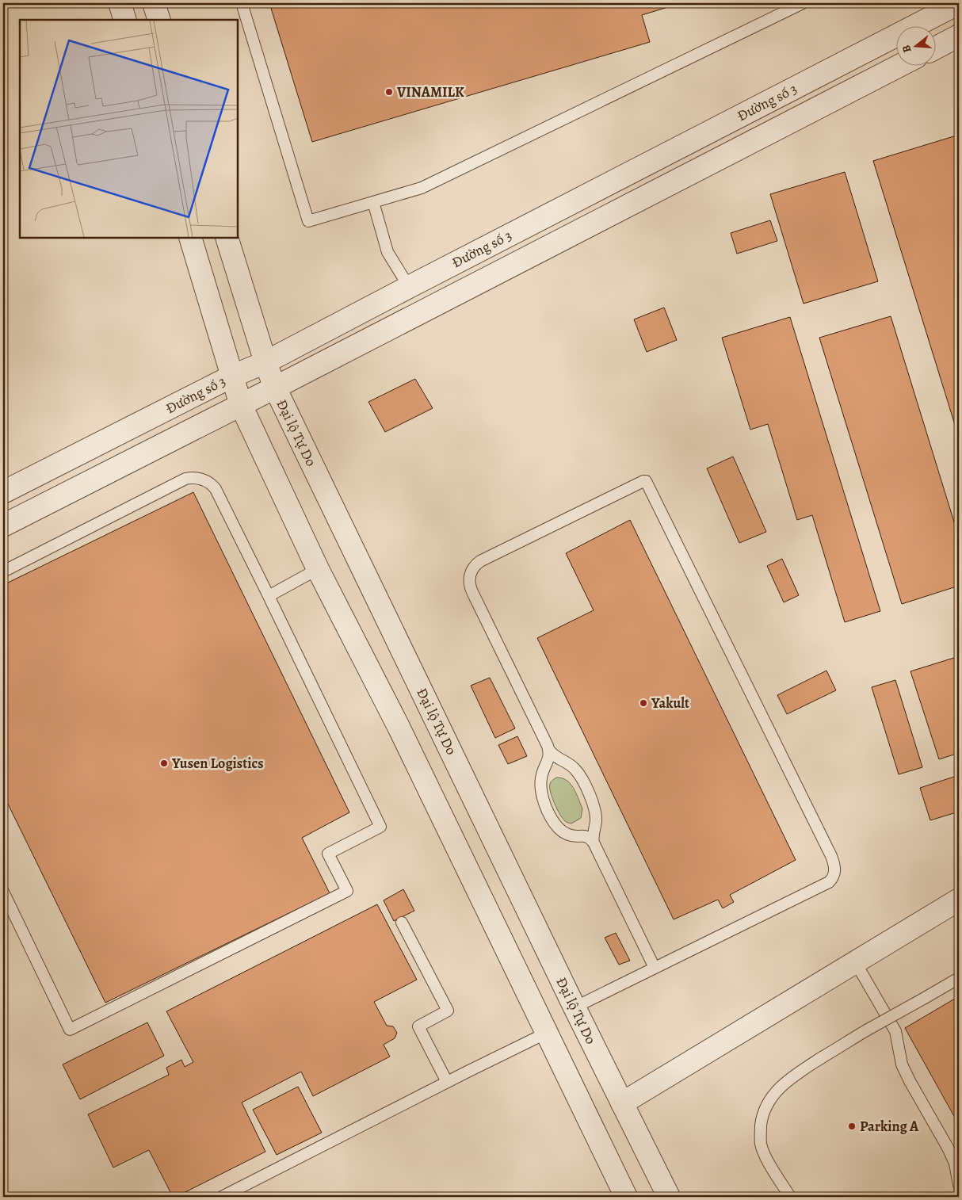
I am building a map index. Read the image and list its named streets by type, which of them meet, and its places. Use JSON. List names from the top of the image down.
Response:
{
  "streets": {
    "street": ["Đường số 3", "Đại lộ Tự Do"]
  },
  "crossings": [
    ["Đường số 3", "Đại lộ Tự Do"]
  ],
  "places": [
    "VINAMILK",
    "Yakult",
    "Yusen Logistics",
    "Parking A"
  ],
  "north": "left"
}
